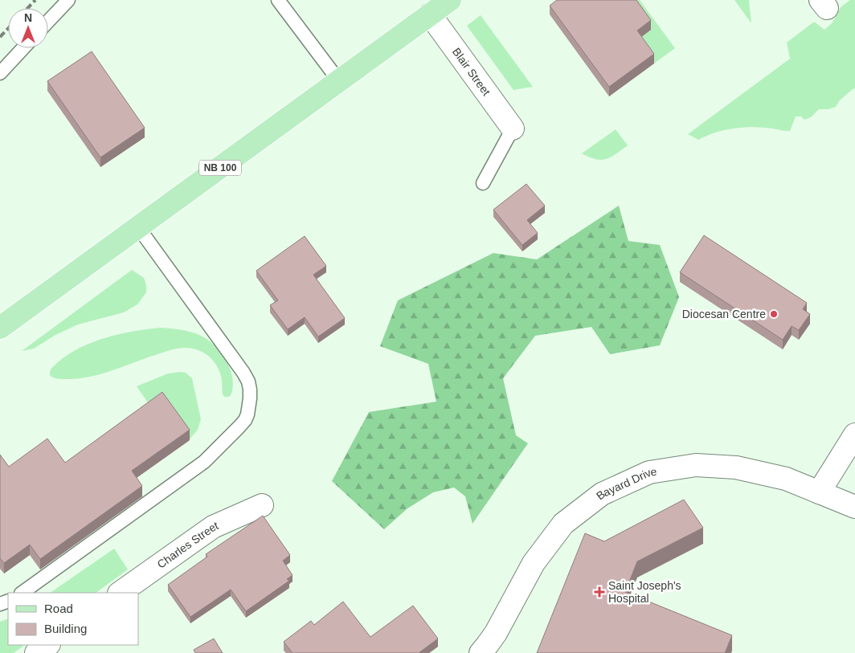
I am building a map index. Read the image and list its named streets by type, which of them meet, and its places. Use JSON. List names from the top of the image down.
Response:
{
  "streets": {
    "main road": ["NB 100"],
    "street": ["Blair Street", "Bayard Drive", "Charles Street"]
  },
  "crossings": [
    ["Blair Street", "NB 100"]
  ],
  "places": {
    "other": ["Diocesan Centre"],
    "health": ["Saint Joseph's Hospital"]
  },
  "legend": ["Road", "Building"],
  "north": "top"
}
